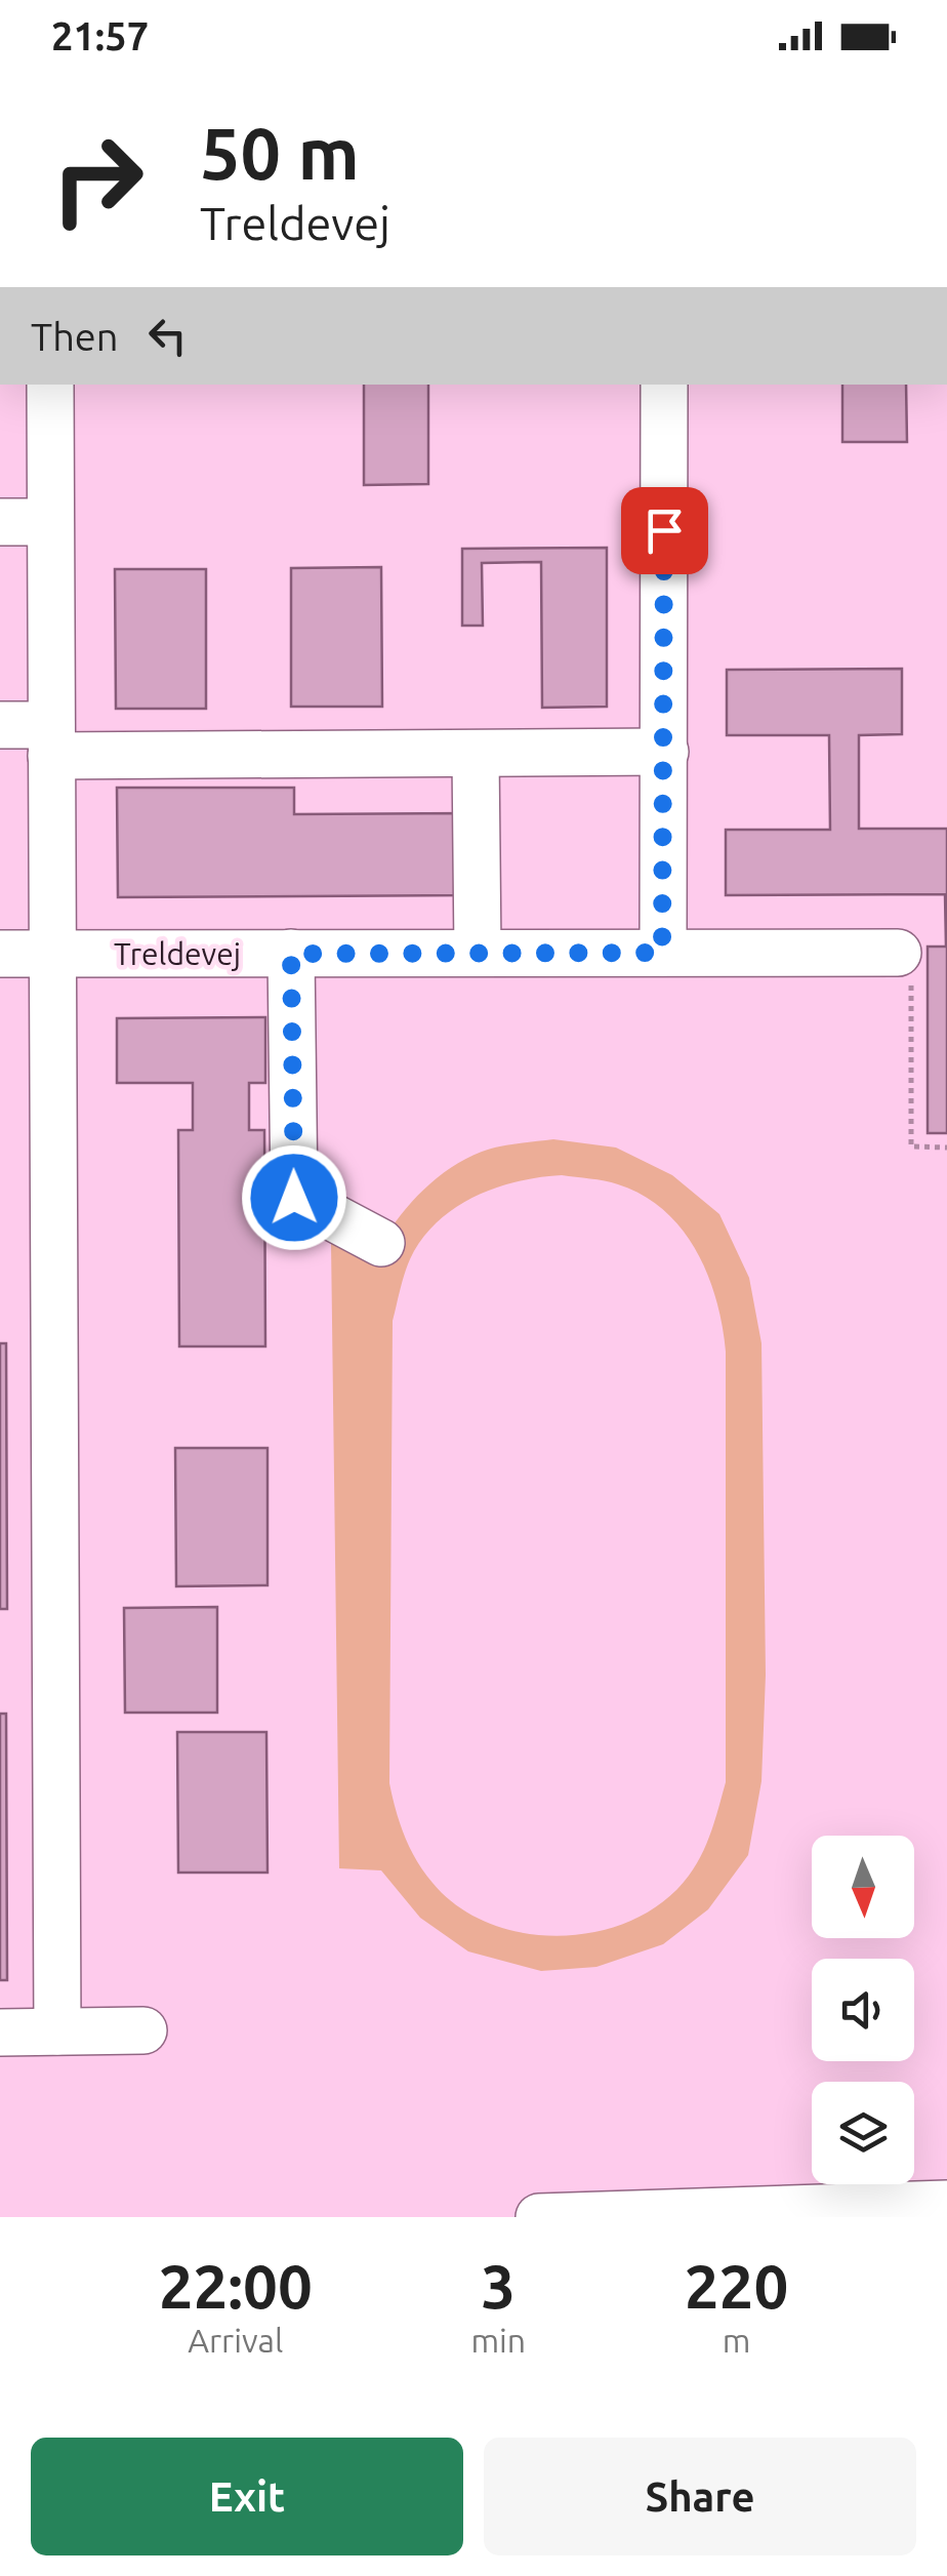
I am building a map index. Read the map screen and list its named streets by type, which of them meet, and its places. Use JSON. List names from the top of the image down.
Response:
{
  "streets": {
    "street": ["Treldevej"]
  },
  "north": "bottom",
  "page": {
    "status": "21:57",
    "turn": ["50 m", "Treldevej"],
    "then": "Then",
    "eta": [
      "22:00",
      "Arrival",
      "3",
      "min",
      "220",
      "m"
    ],
    "buttons": ["Exit", "Share"]
  }
}
